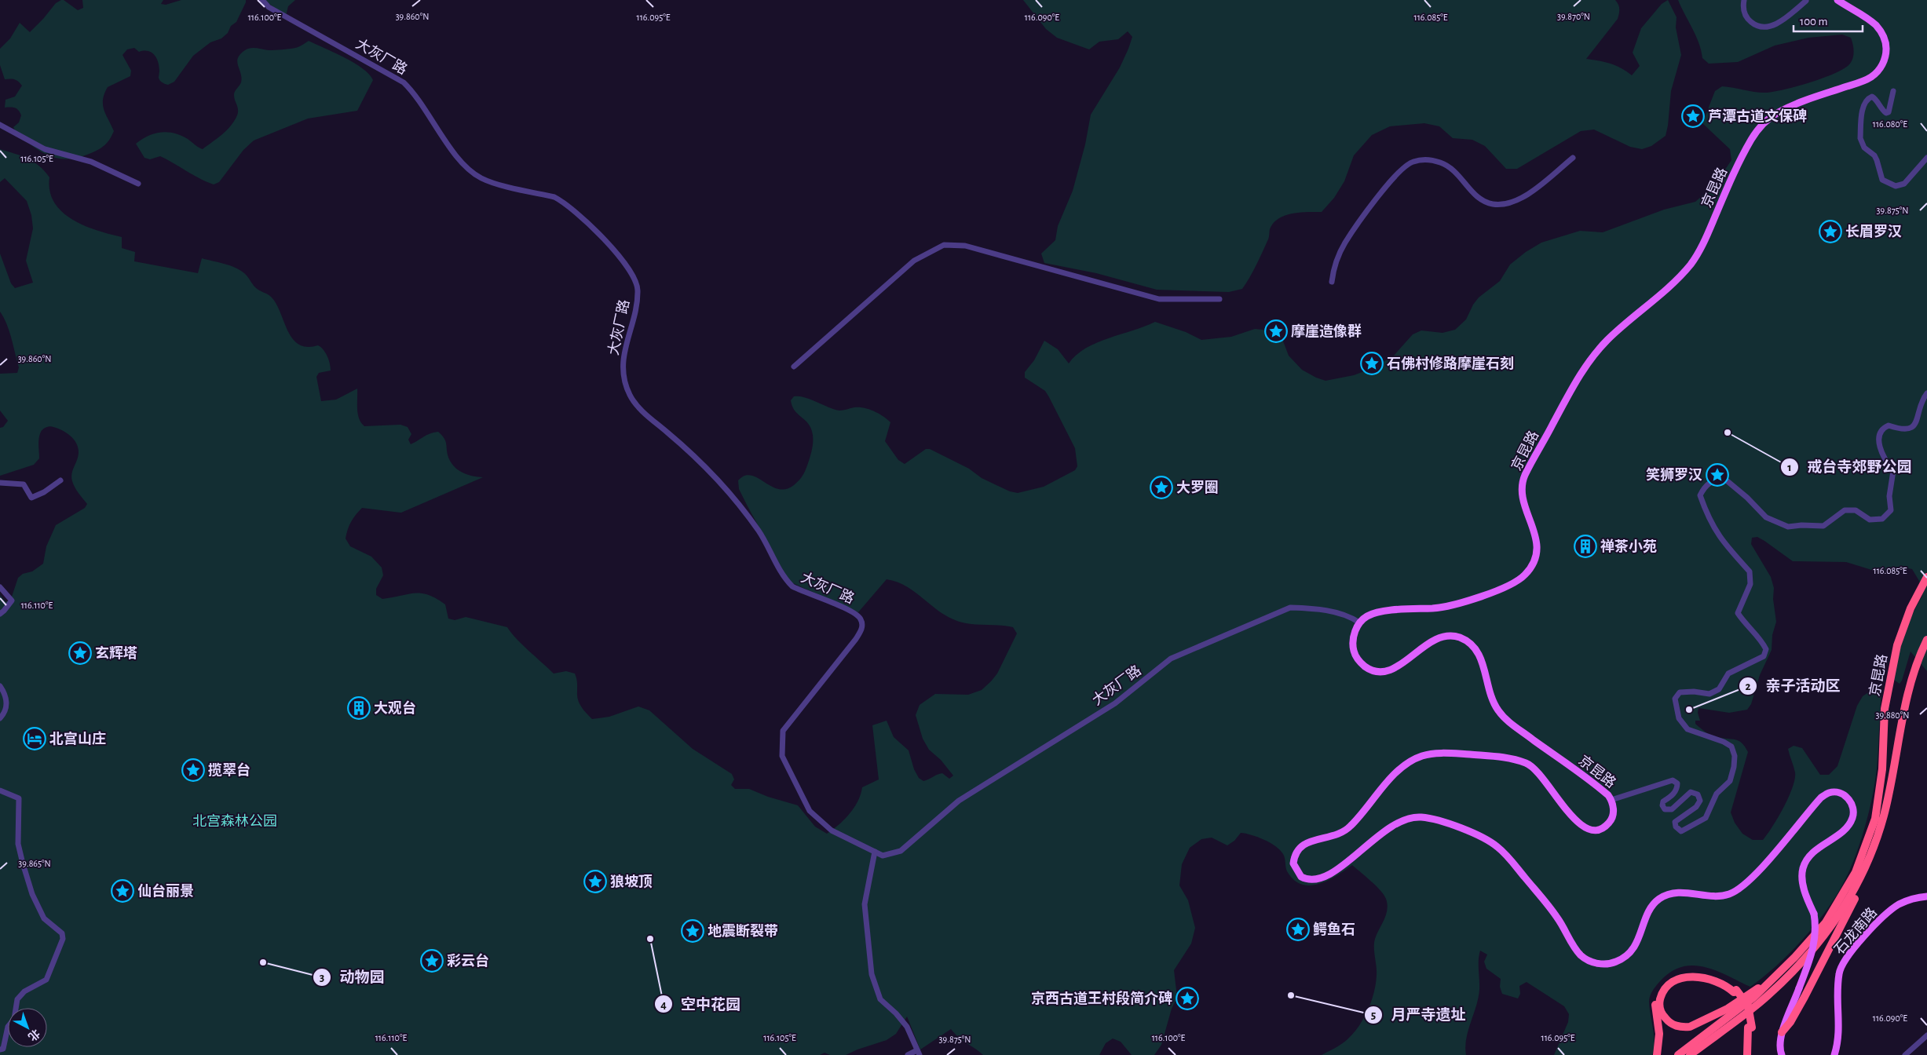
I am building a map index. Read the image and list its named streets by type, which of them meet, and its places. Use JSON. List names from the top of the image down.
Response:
{
  "streets": {
    "highway": ["京昆路"],
    "main road": ["石龙南路"],
    "street": ["大灰厂路"]
  },
  "crossings": [
    ["大灰厂路", "京昆路"]
  ],
  "parks": ["北宫森林公园"],
  "places": {
    "place": [
      "芦潭古道文保碑",
      "长眉罗汉",
      "摩崖造像群",
      "石佛村修路摩崖石刻",
      "笑狮罗汉",
      "大罗圈",
      "玄辉塔",
      "揽翠台",
      "狼坡顶",
      "仙台丽景",
      "鳄鱼石",
      "地震断裂带",
      "彩云台",
      "京西古道王村段简介碑"
    ],
    "other": [
      "戒台寺郊野公园",
      "亲子活动区",
      "空中花园",
      "动物园",
      "月严寺遗址"
    ],
    "building": ["禅茶小苑", "大观台"],
    "hotel": ["北宫山庄"]
  },
  "scale_bar": "100 m",
  "north": "bottom right",
  "coordinates": [
    "39.860°N",
    "39.870°N",
    "116.100°E",
    "116.090°E",
    "116.085°E",
    "116.095°E",
    "116.080°E",
    "116.105°E",
    "39.875°N",
    "116.110°E",
    "39.880°N",
    "39.865°N"
  ]
}
